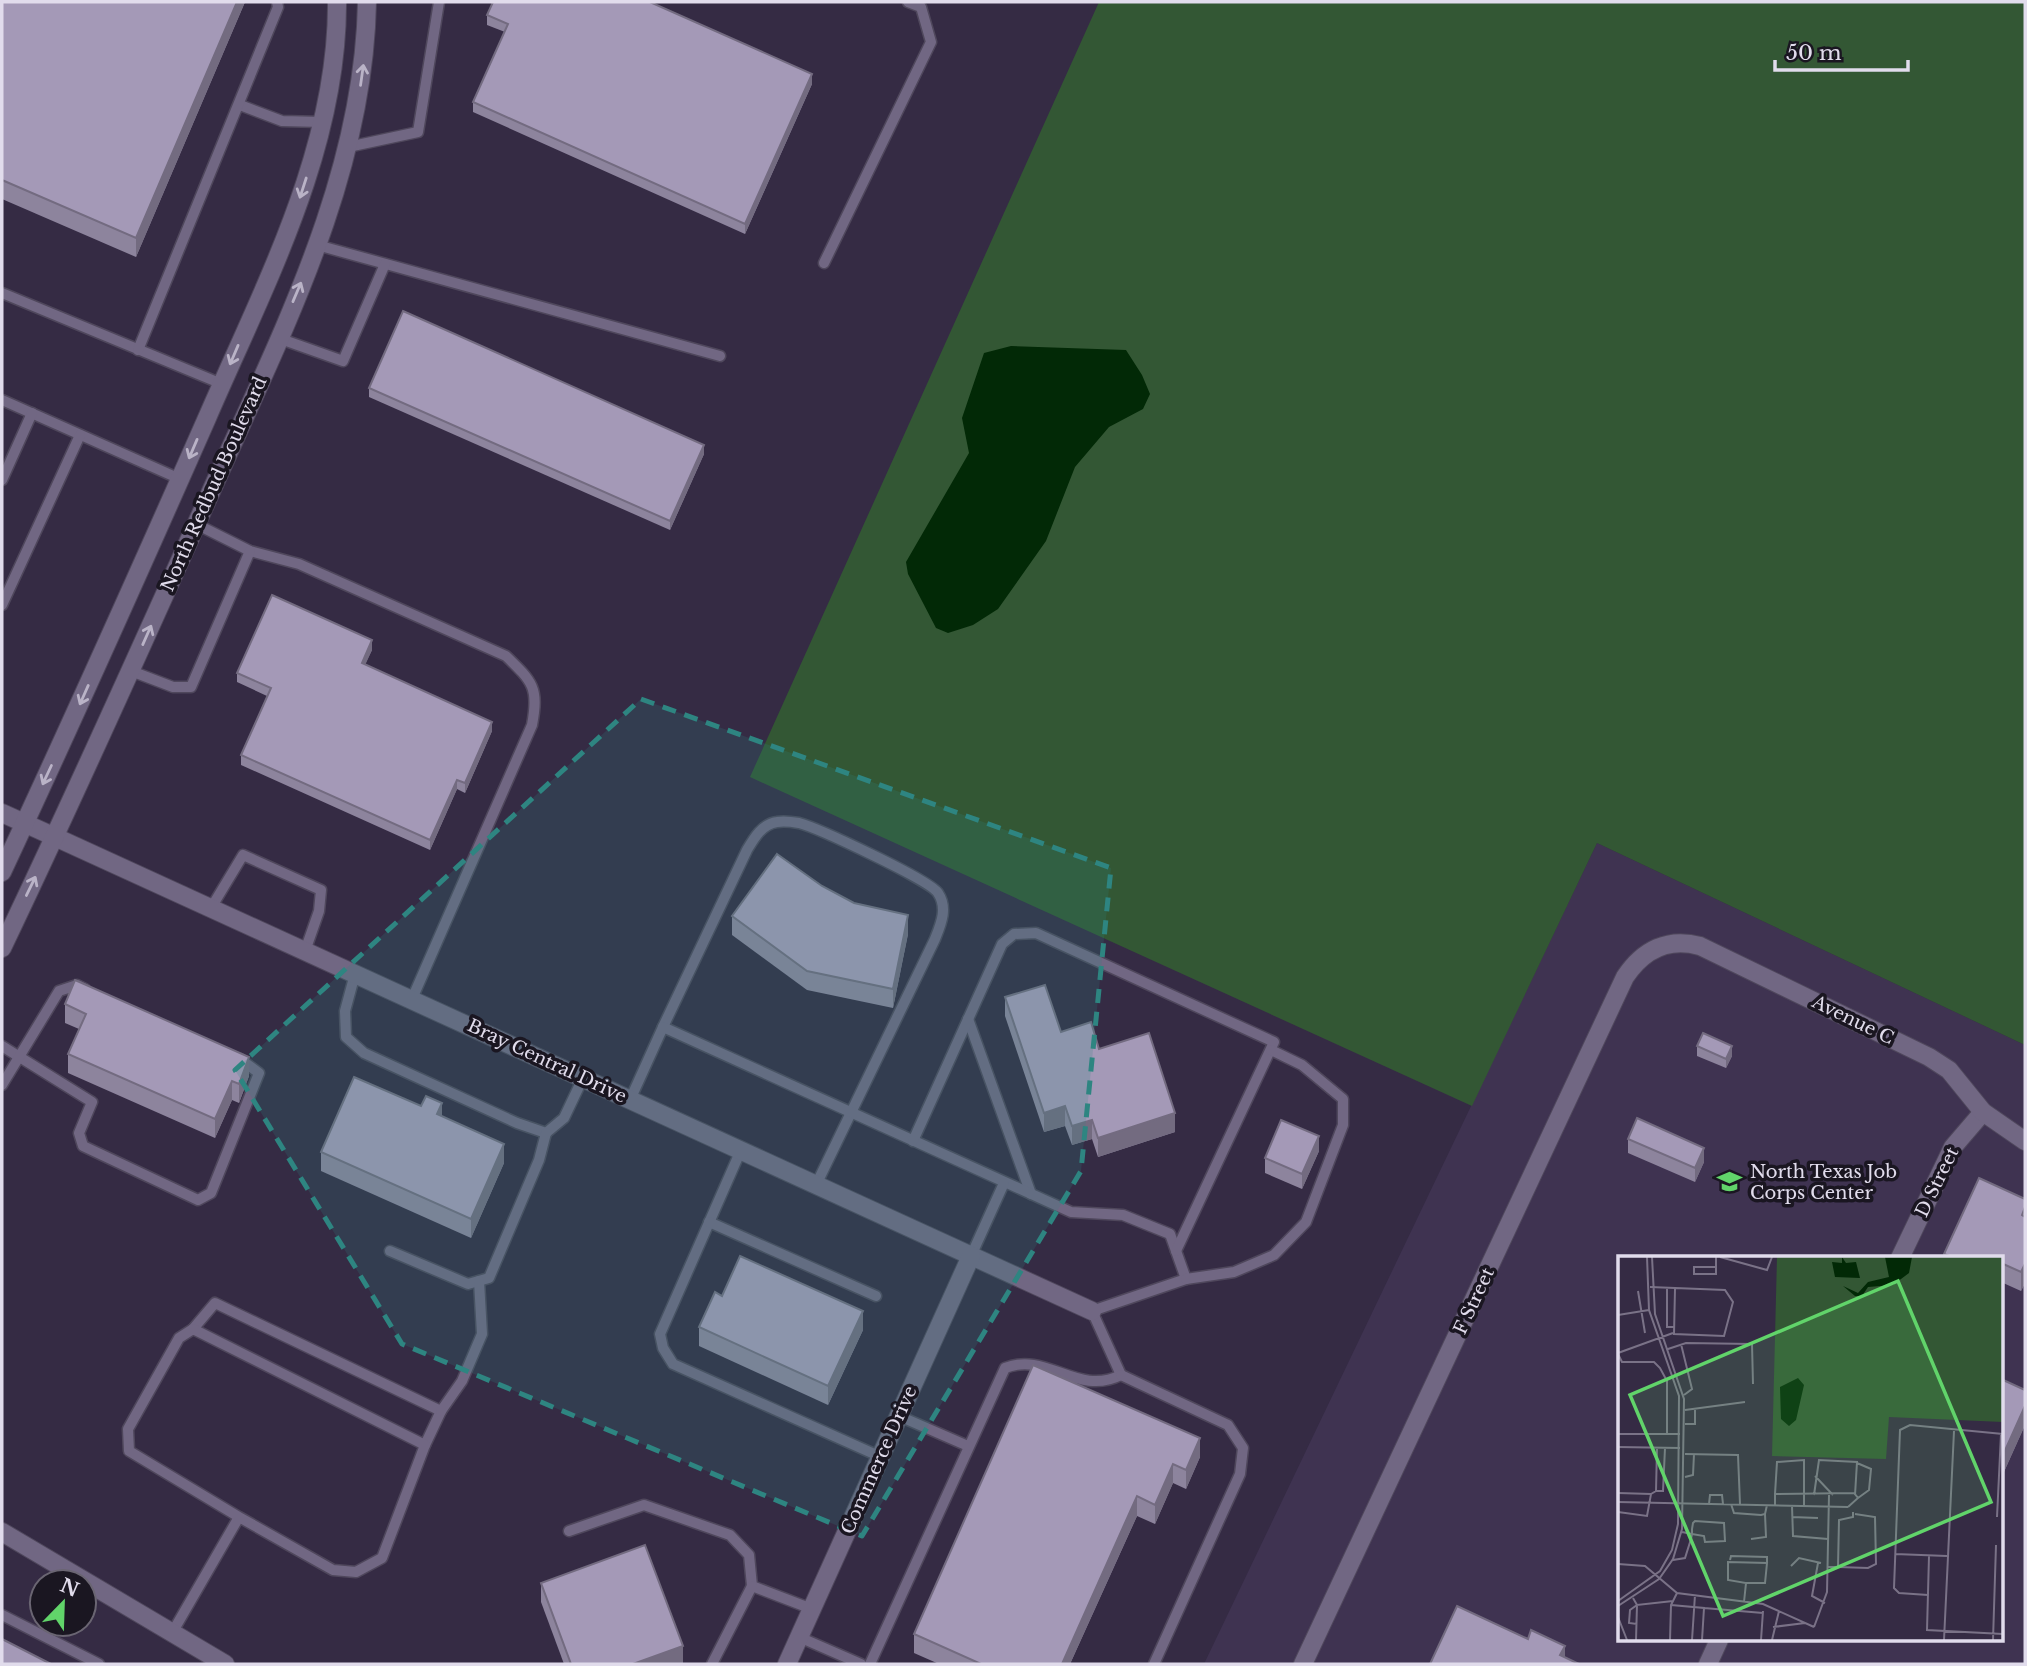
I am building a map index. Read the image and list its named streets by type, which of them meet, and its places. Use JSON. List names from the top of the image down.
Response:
{
  "streets": {
    "street": [
      "North Redbud Boulevard",
      "Avenue C",
      "Bray Central Drive",
      "D Street",
      "F Street",
      "Commerce Drive"
    ]
  },
  "crossings": [
    ["North Redbud Boulevard", "Bray Central Drive"],
    ["Avenue C", "D Street"],
    ["Avenue C", "F Street"],
    ["Bray Central Drive", "Commerce Drive"]
  ],
  "places": {
    "school or university": ["North Texas Job Corps Center"]
  },
  "scale_bar": "50 m",
  "north": "top right"
}
